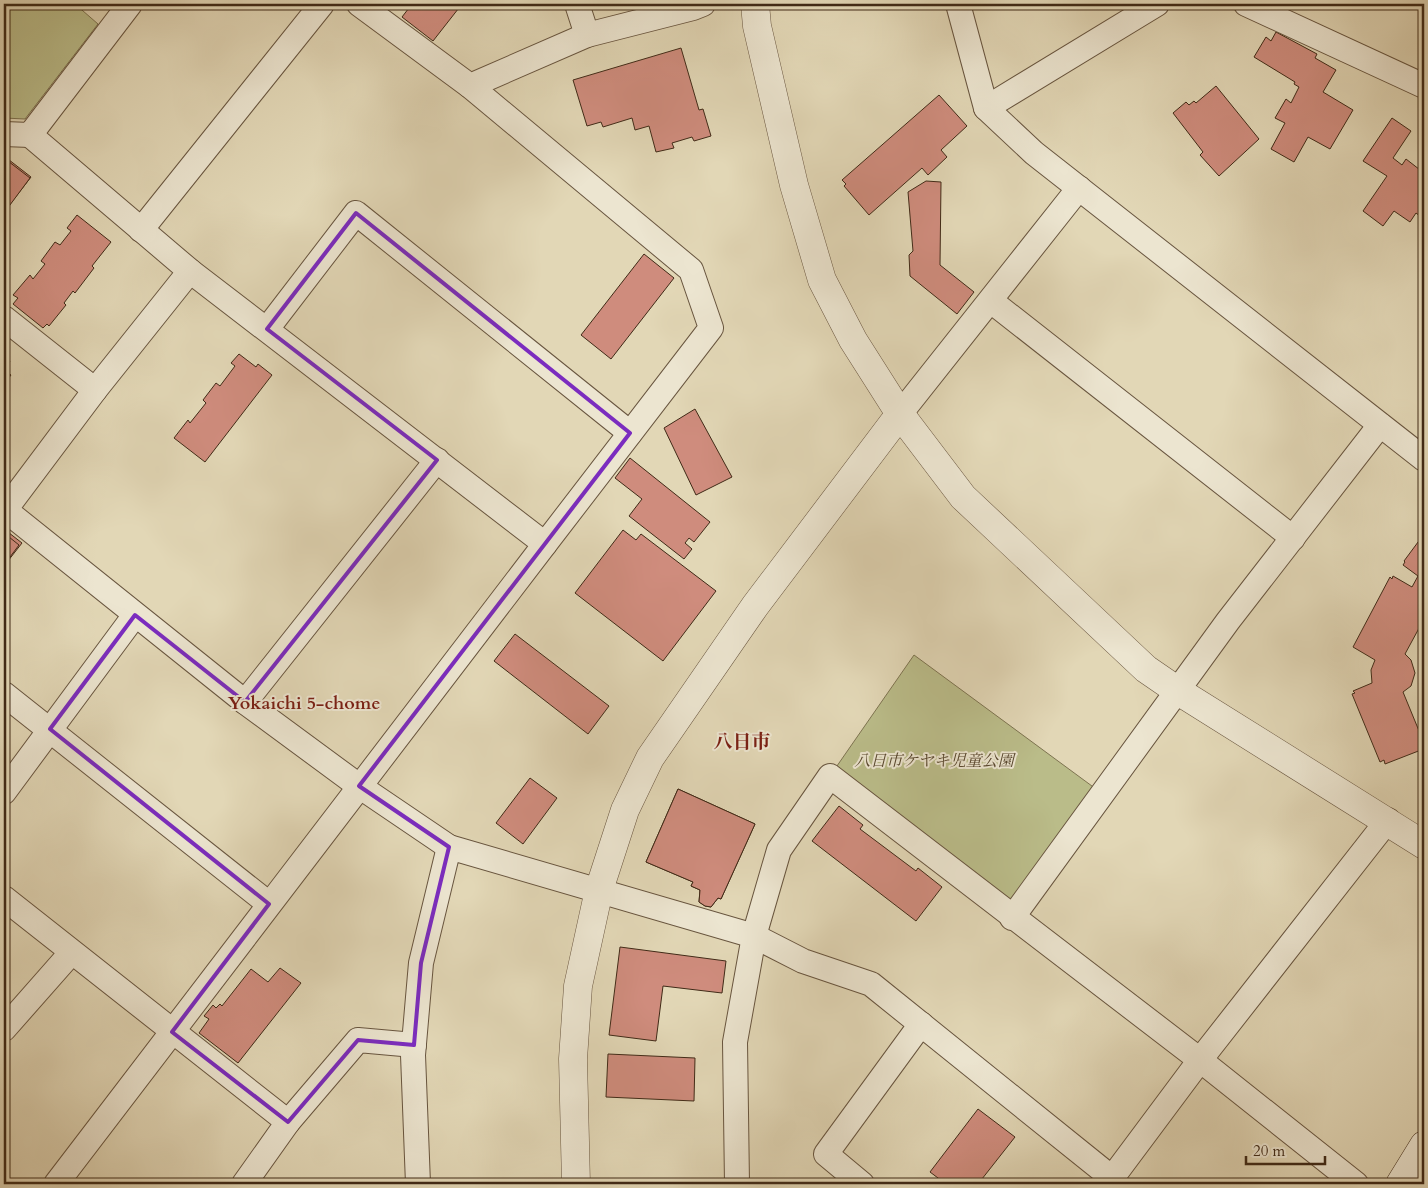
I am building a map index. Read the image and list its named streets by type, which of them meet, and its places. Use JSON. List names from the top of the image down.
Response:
{
  "districts": ["Yokaichi 5-chome", "八日市"],
  "parks": ["八日市ケヤキ児童公園"],
  "scale_bar": "20 m"
}
